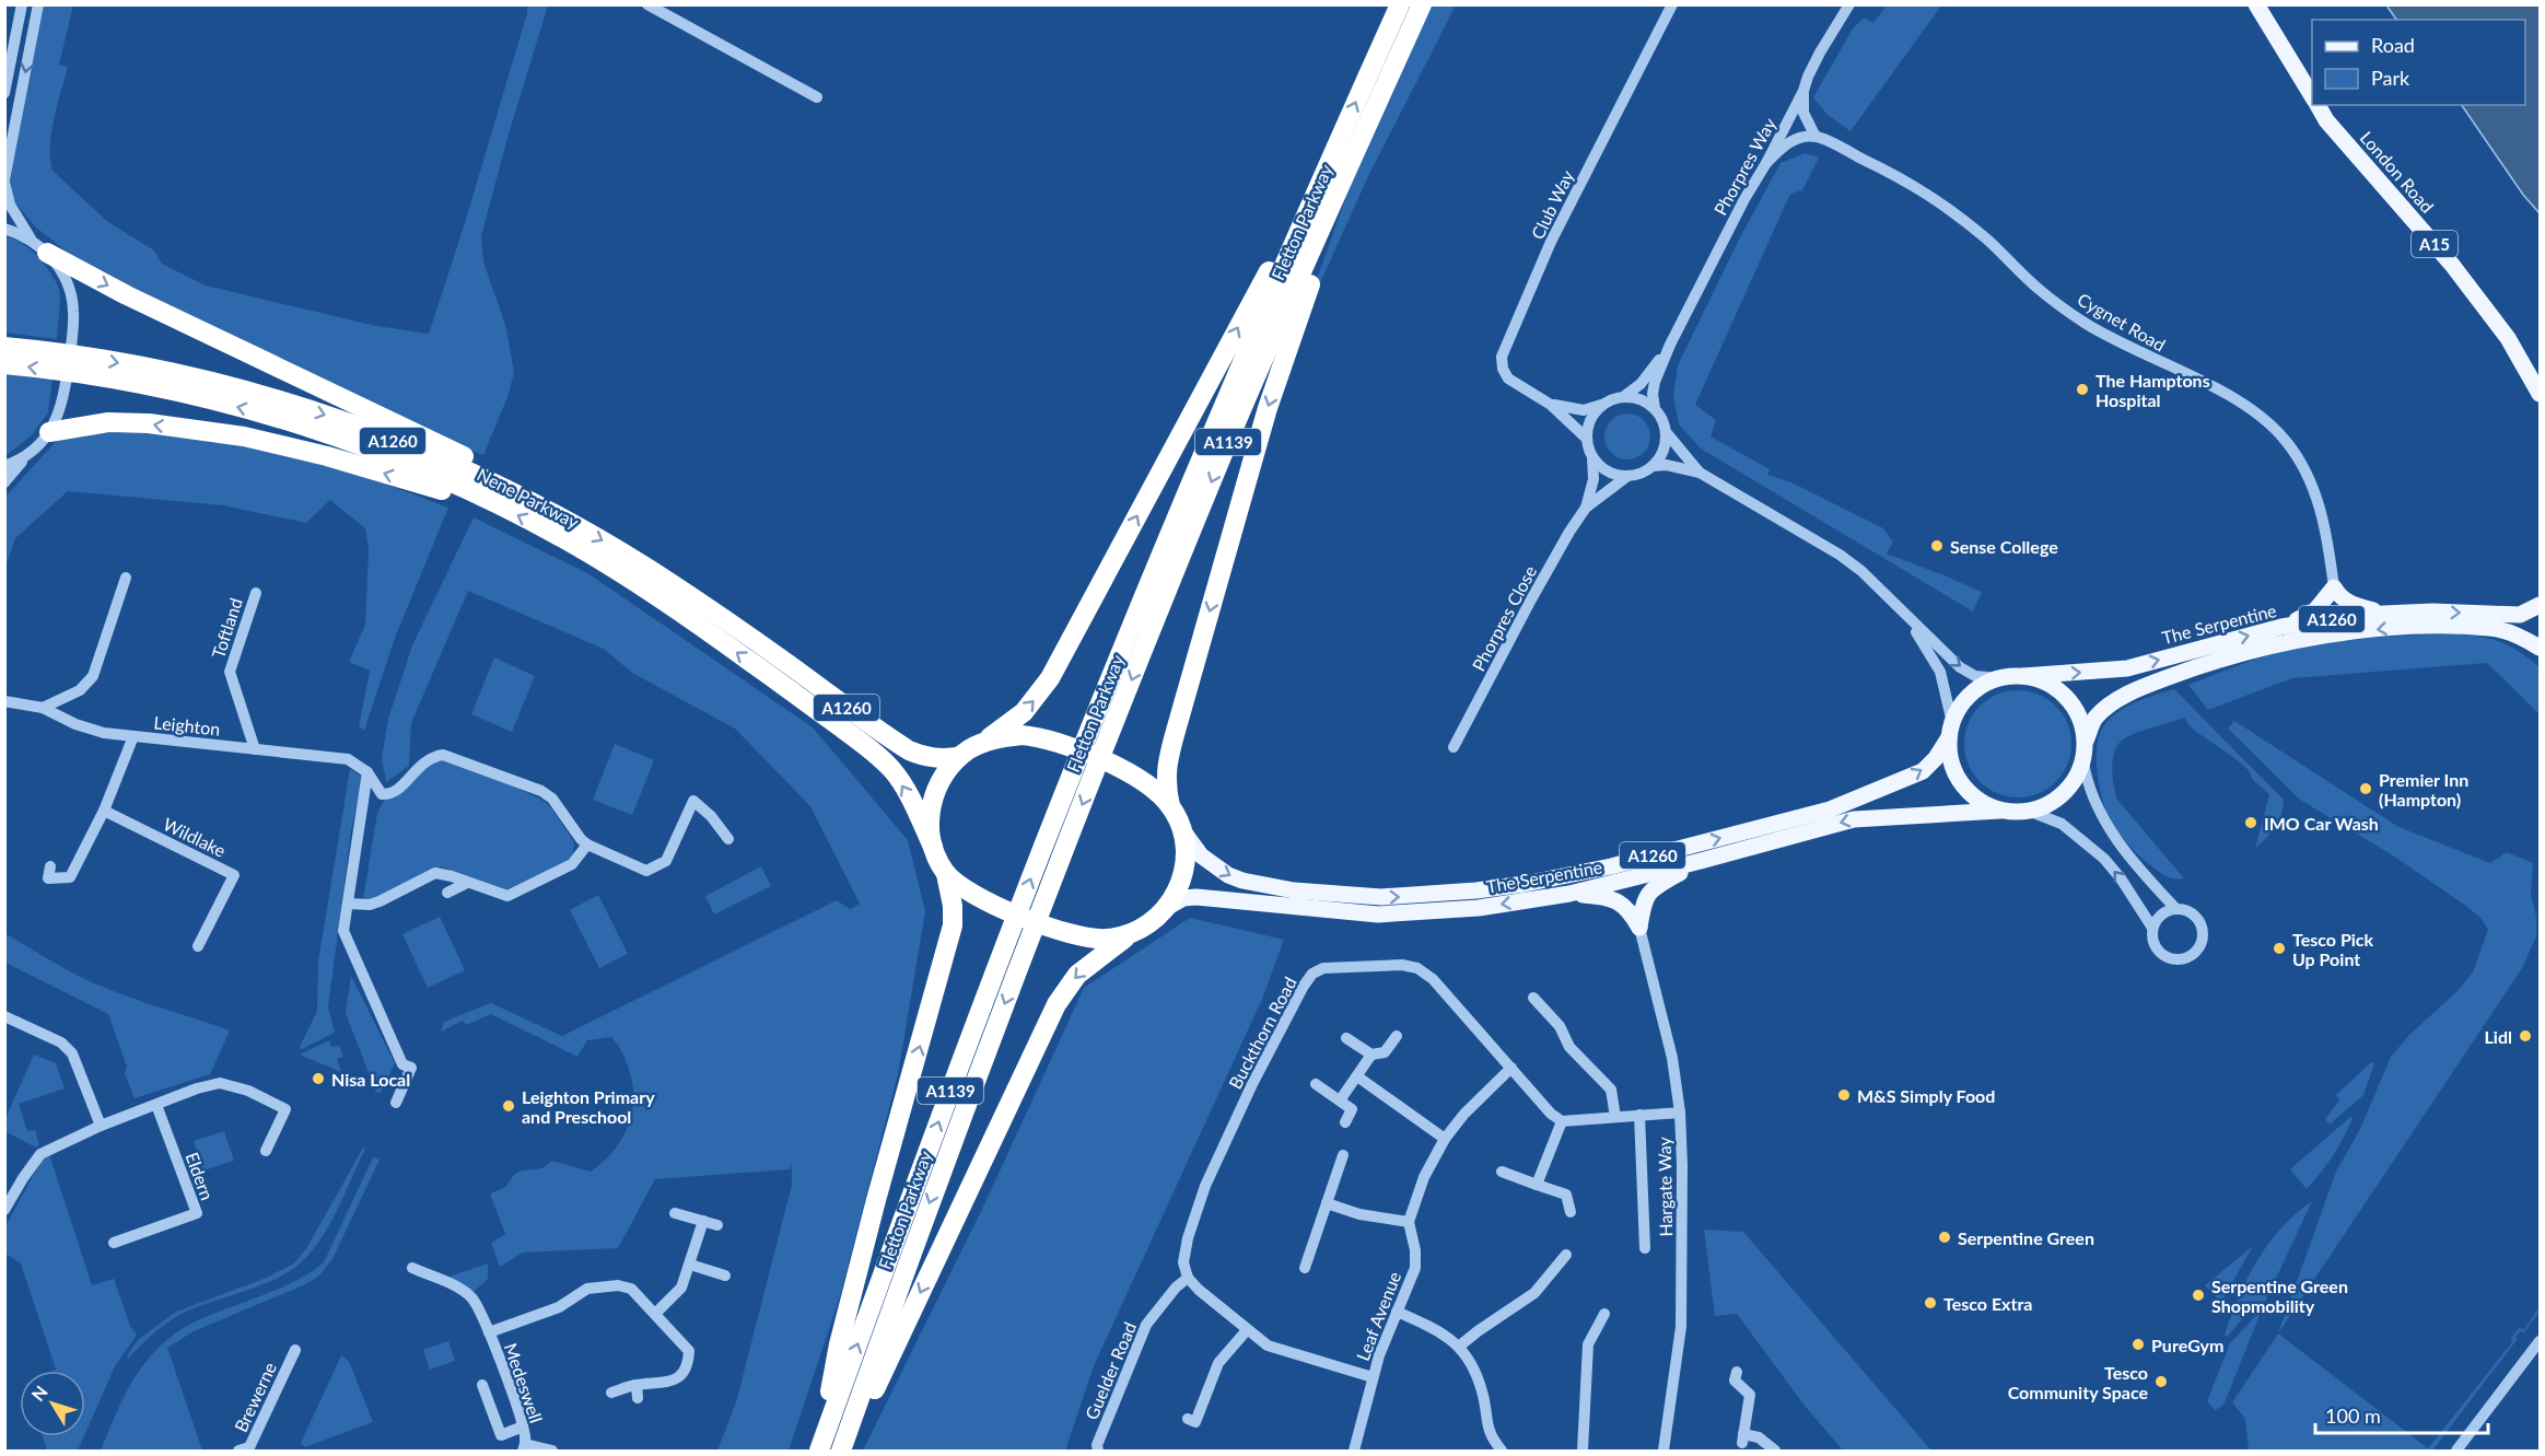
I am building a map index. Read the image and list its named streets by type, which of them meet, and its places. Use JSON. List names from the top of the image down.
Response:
{
  "streets": {
    "highway": [
      "Fletton Parkway",
      "A1260",
      "A1139",
      "Nene Parkway"
    ],
    "main road": ["London Road", "A15", "The Serpentine"],
    "street": [
      "Phorpres Way",
      "Club Way",
      "Cygnet Road",
      "Phorpres Close",
      "Toftland",
      "Leighton",
      "Wildlake",
      "Buckthorn Road",
      "Eldern",
      "Hargate Way",
      "Leaf Avenue",
      "Guelder Road",
      "Medeswell",
      "Brewerne"
    ]
  },
  "crossings": [
    ["Phorpres Way", "Club Way"],
    ["Phorpres Way", "Phorpres Close"],
    ["Club Way", "Phorpres Close"],
    ["Nene Parkway", "The Serpentine"],
    ["Toftland", "Leighton"],
    ["Buckthorn Road", "Guelder Road"]
  ],
  "places": [
    "The Hamptons Hospital",
    "Sense College",
    "Premier Inn (Hampton)",
    "IMO Car Wash",
    "Tesco Pick Up Point",
    "Lidl",
    "Nisa Local",
    "M&S Simply Food",
    "Leighton Primary and Preschool",
    "Serpentine Green",
    "Serpentine Green Shopmobility",
    "Tesco Extra",
    "PureGym",
    "Tesco Community Space"
  ],
  "legend": ["Road", "Park"],
  "scale_bar": "100 m",
  "north": "top left"
}
